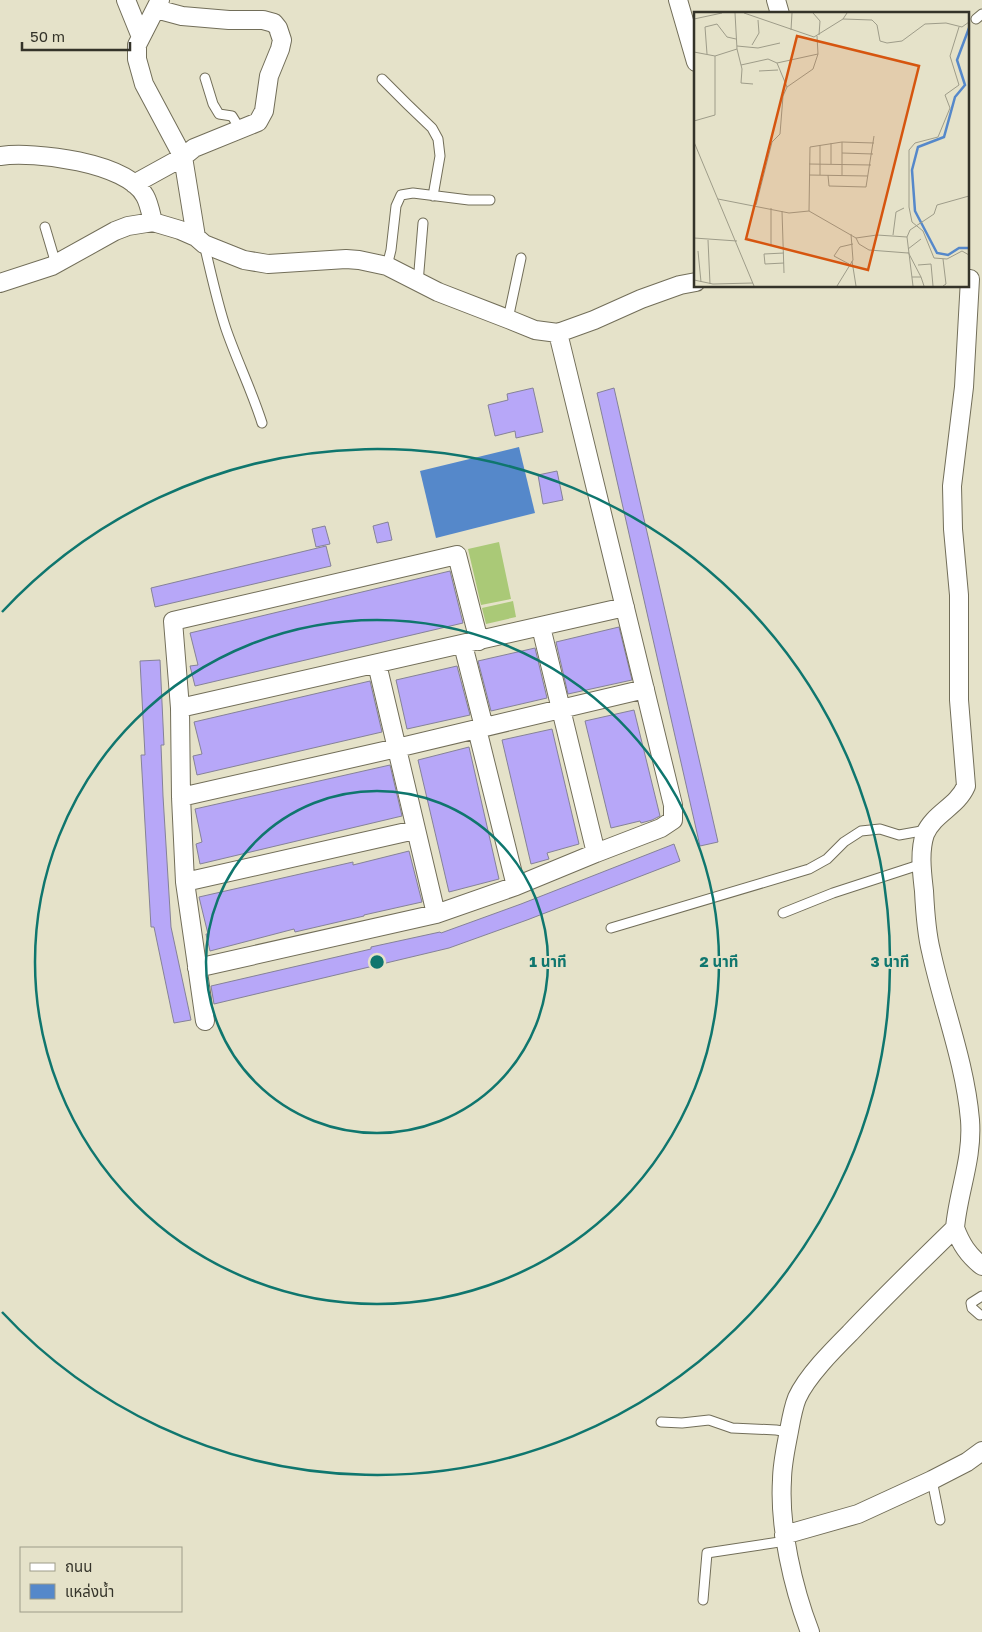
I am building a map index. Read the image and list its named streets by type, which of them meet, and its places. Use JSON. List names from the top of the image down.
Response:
{
  "legend": ["ถนน", "แหล่งน้ำ"],
  "scale_bar": "50 m",
  "rings": ["1 นาที", "2 นาที", "3 นาที"]
}
